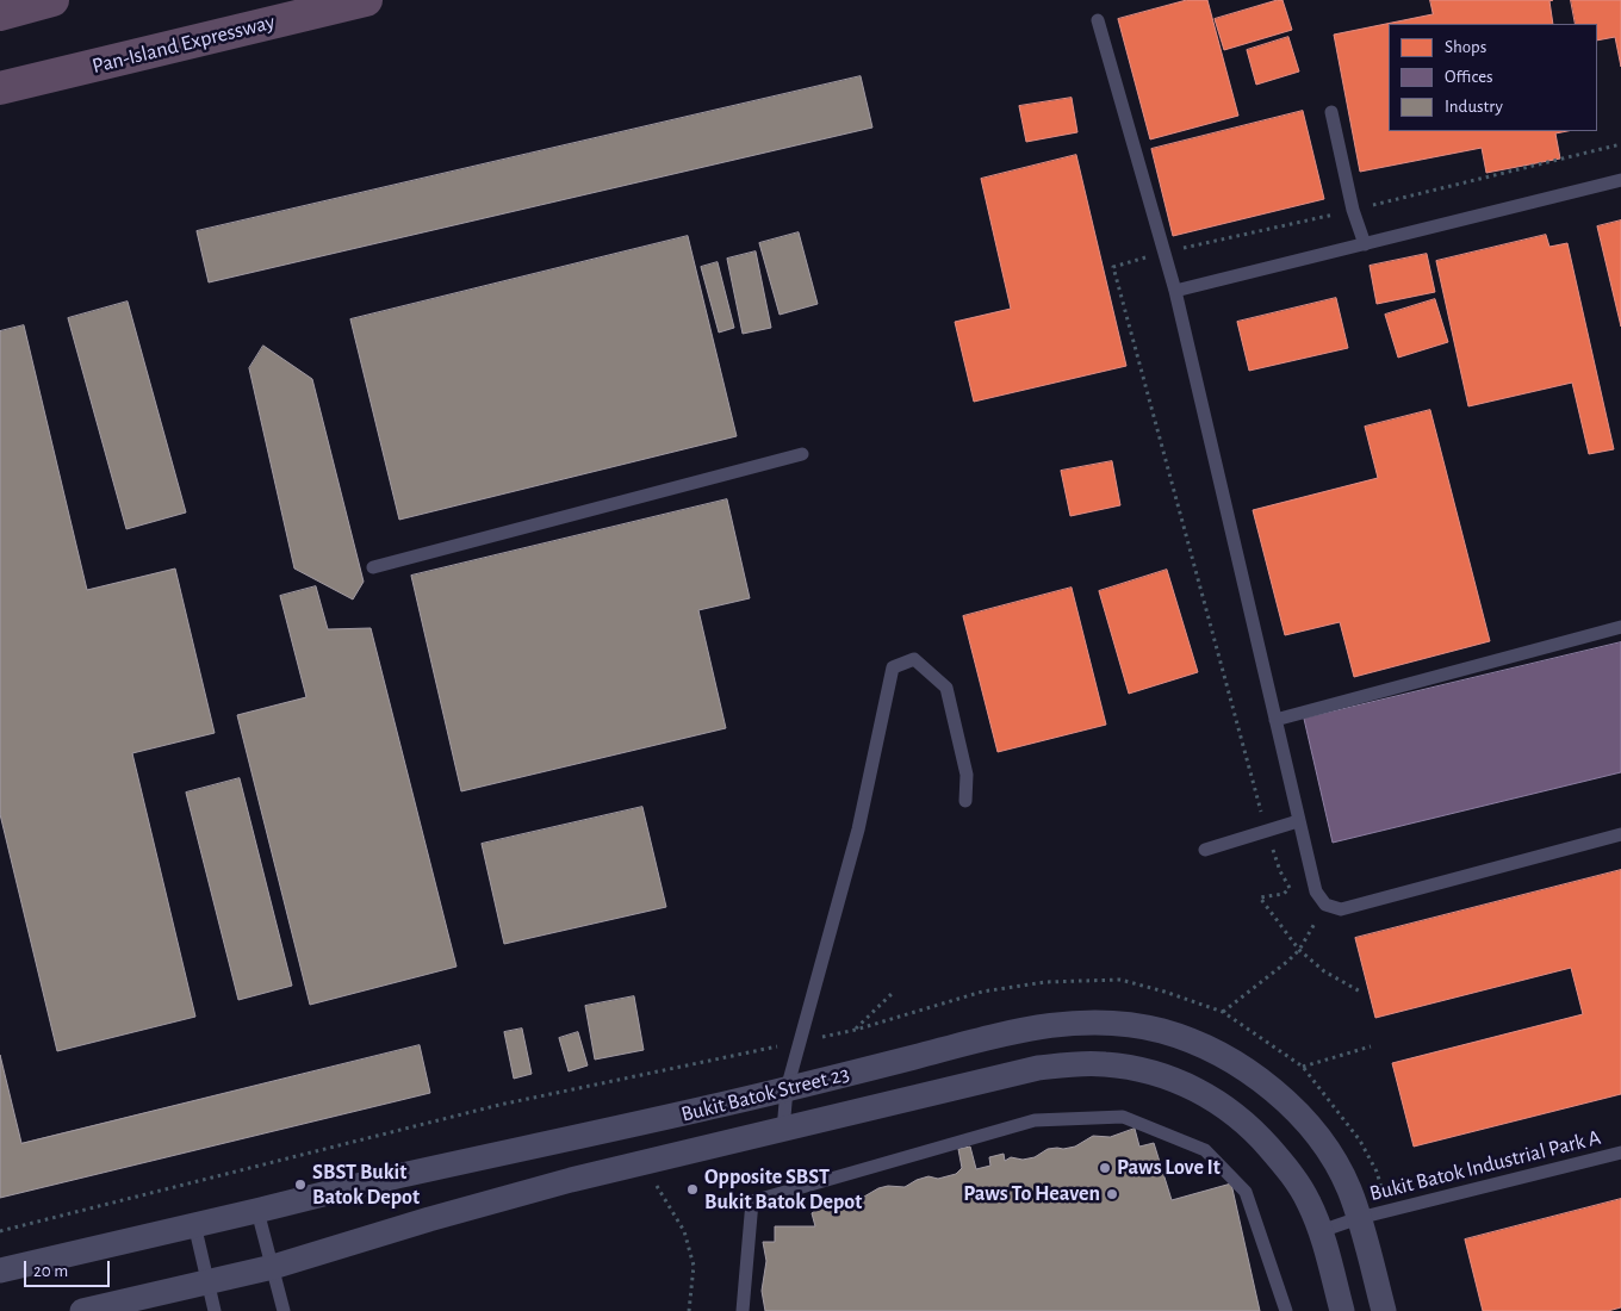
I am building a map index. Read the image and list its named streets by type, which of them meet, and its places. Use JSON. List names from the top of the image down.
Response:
{
  "streets": {
    "highway": ["Pan-Island Expressway"],
    "street": ["Bukit Batok Street 23"],
    "lane": ["Bukit Batok Industrial Park A"]
  },
  "crossings": [
    ["Bukit Batok Street 23", "Bukit Batok Industrial Park A"]
  ],
  "places": [
    "Paws Love It",
    "SBST Bukit Batok Depot",
    "Opposite SBST Bukit Batok Depot",
    "Paws To Heaven"
  ],
  "legend": ["Shops", "Offices", "Industry"],
  "scale_bar": "20 m"
}
